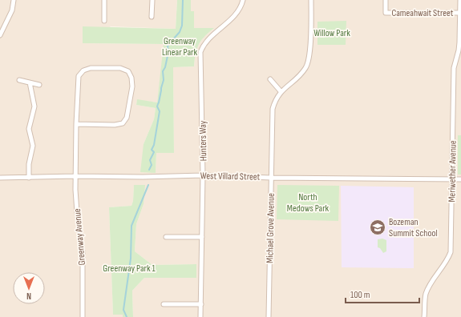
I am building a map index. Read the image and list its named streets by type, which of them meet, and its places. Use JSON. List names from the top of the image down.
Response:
{
  "streets": {
    "street": [
      "Cameahwait Street",
      "Hunters Way",
      "Meriwether Avenue",
      "West Villard Street",
      "Michael Grove Avenue",
      "Greenway Avenue"
    ]
  },
  "crossings": [
    ["Cameahwait Street", "Meriwether Avenue"],
    ["Hunters Way", "West Villard Street"],
    ["Meriwether Avenue", "West Villard Street"],
    ["West Villard Street", "Michael Grove Avenue"],
    ["West Villard Street", "Greenway Avenue"]
  ],
  "parks": [
    "Willow Park",
    "Greenway Linear Park",
    "North Medows Park",
    "Greenway Park 1"
  ],
  "places": {
    "school or university": ["Bozeman Summit School"]
  },
  "scale_bar": "100 m",
  "north": "bottom"
}
